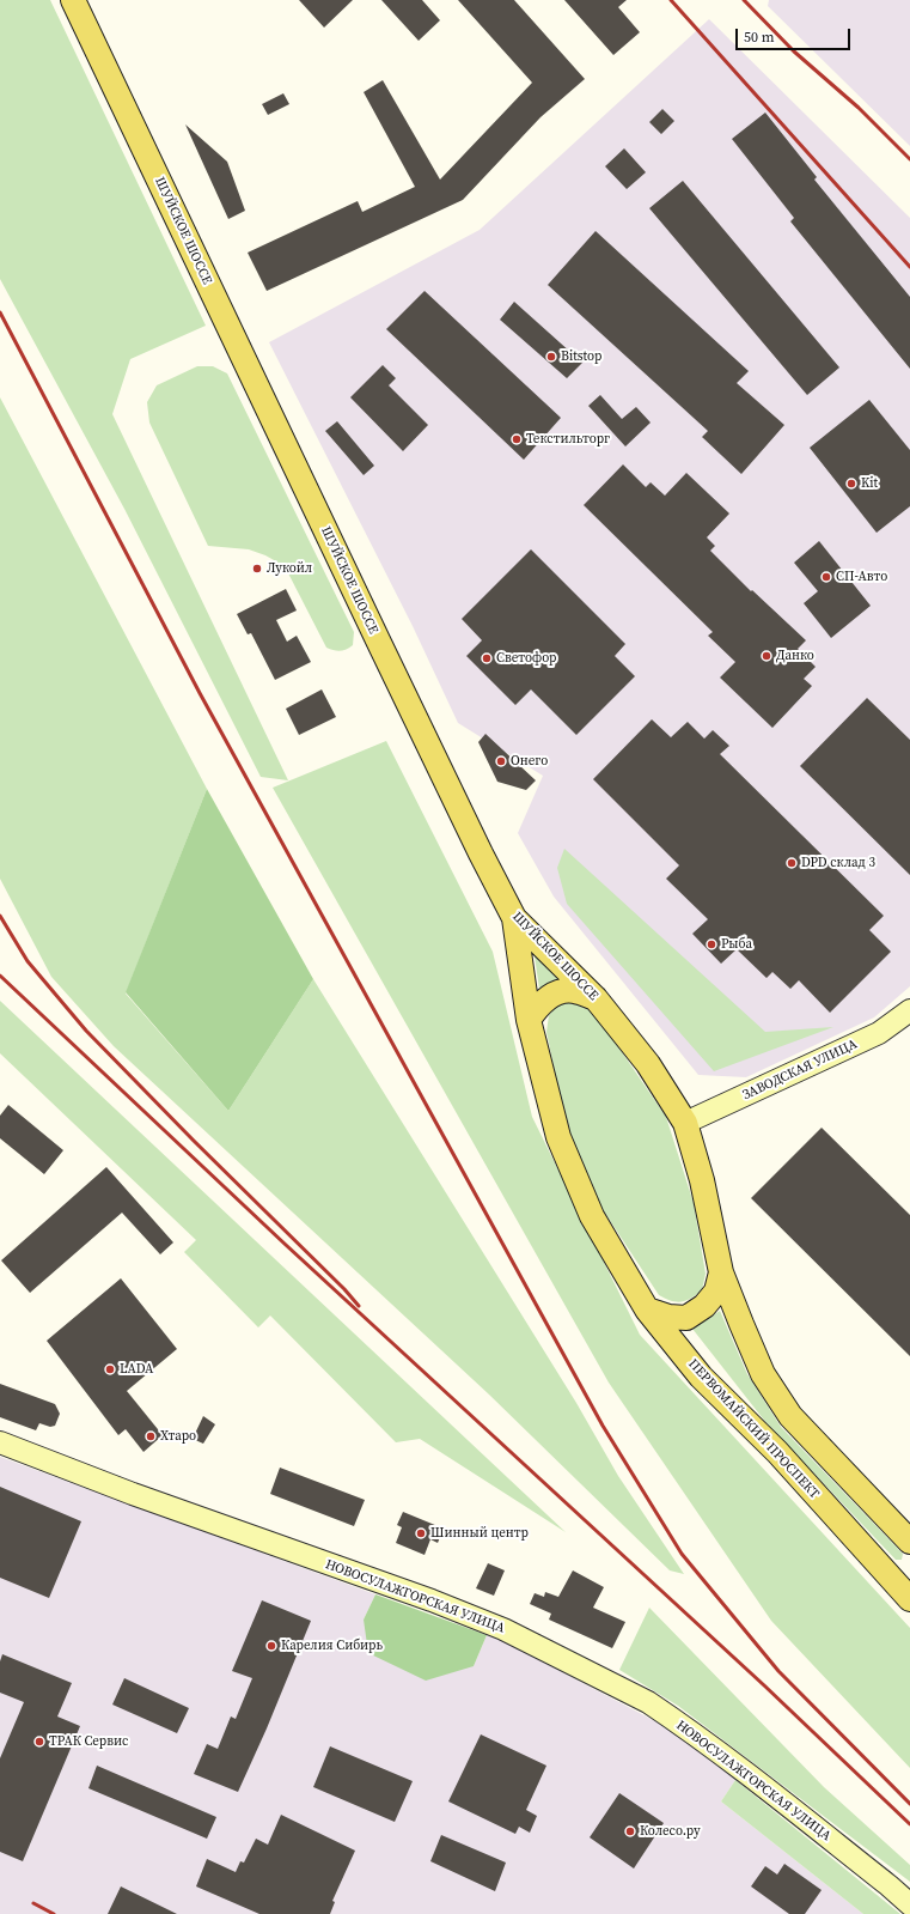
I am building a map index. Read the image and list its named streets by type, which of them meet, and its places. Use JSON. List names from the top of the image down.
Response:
{
  "streets": {
    "main road": [
      "ШУЙСКОЕ ШОССЕ",
      "ЗАВОДСКАЯ УЛИЦА",
      "ПЕРВОМАЙСКИЙ ПРОСПЕКТ",
      "НОВОСУЛАЖГОРСКАЯ УЛИЦА"
    ]
  },
  "crossings": [
    ["ШУЙСКОЕ ШОССЕ", "ЗАВОДСКАЯ УЛИЦА"],
    ["ШУЙСКОЕ ШОССЕ", "ПЕРВОМАЙСКИЙ ПРОСПЕКТ"]
  ],
  "places": [
    "Bitstop",
    "Текстильторг",
    "Kit",
    "Лукойл",
    "СП-Авто",
    "Данко",
    "Светофор",
    "Онего",
    "DPD склад 3",
    "Рыба",
    "LADA",
    "Хтаро",
    "Шинный центр",
    "Карелия Сибирь",
    "ТРАК Сервис",
    "Колесо.ру"
  ],
  "scale_bar": "50 m"
}
